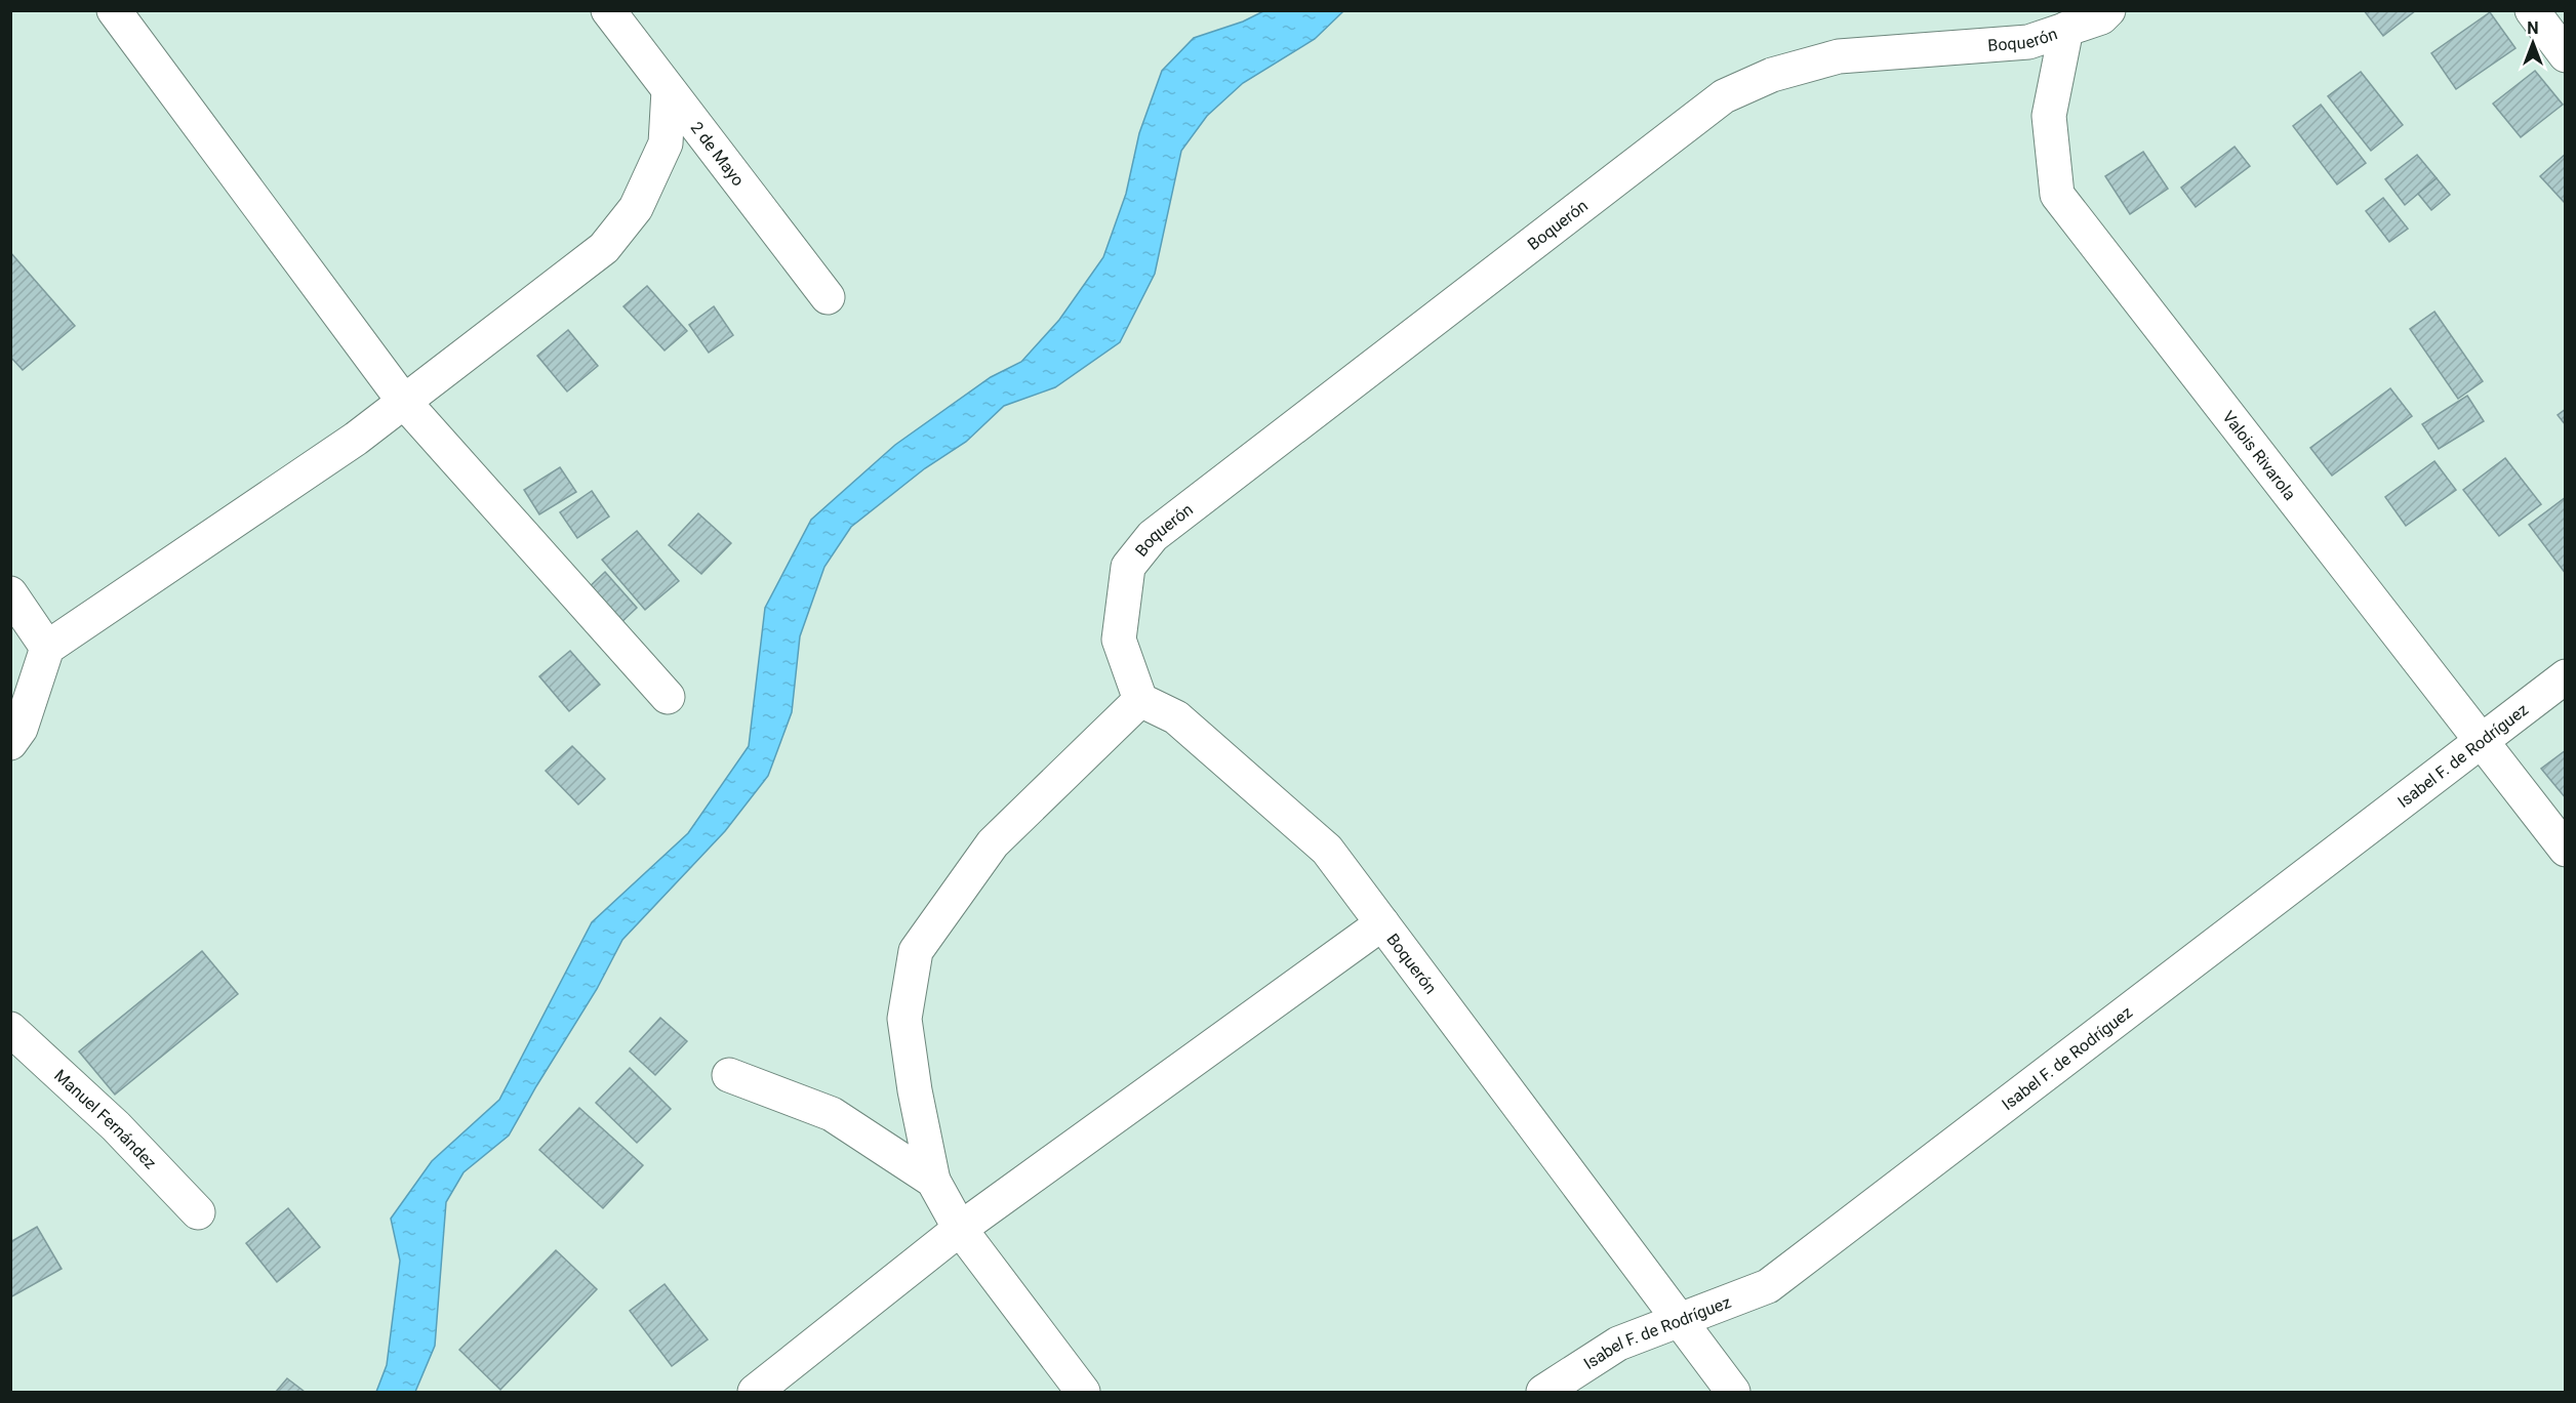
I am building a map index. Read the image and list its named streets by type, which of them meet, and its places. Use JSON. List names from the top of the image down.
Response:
{
  "streets": {
    "street": [
      "Boquerón",
      "2 de Mayo",
      "Valois Rivarola",
      "Isabel F. de Rodríguez",
      "Manuel Fernández"
    ]
  },
  "crossings": [
    ["Boquerón", "Valois Rivarola"],
    ["Boquerón", "Isabel F. de Rodríguez"],
    ["Valois Rivarola", "Isabel F. de Rodríguez"]
  ],
  "north": "top"
}
